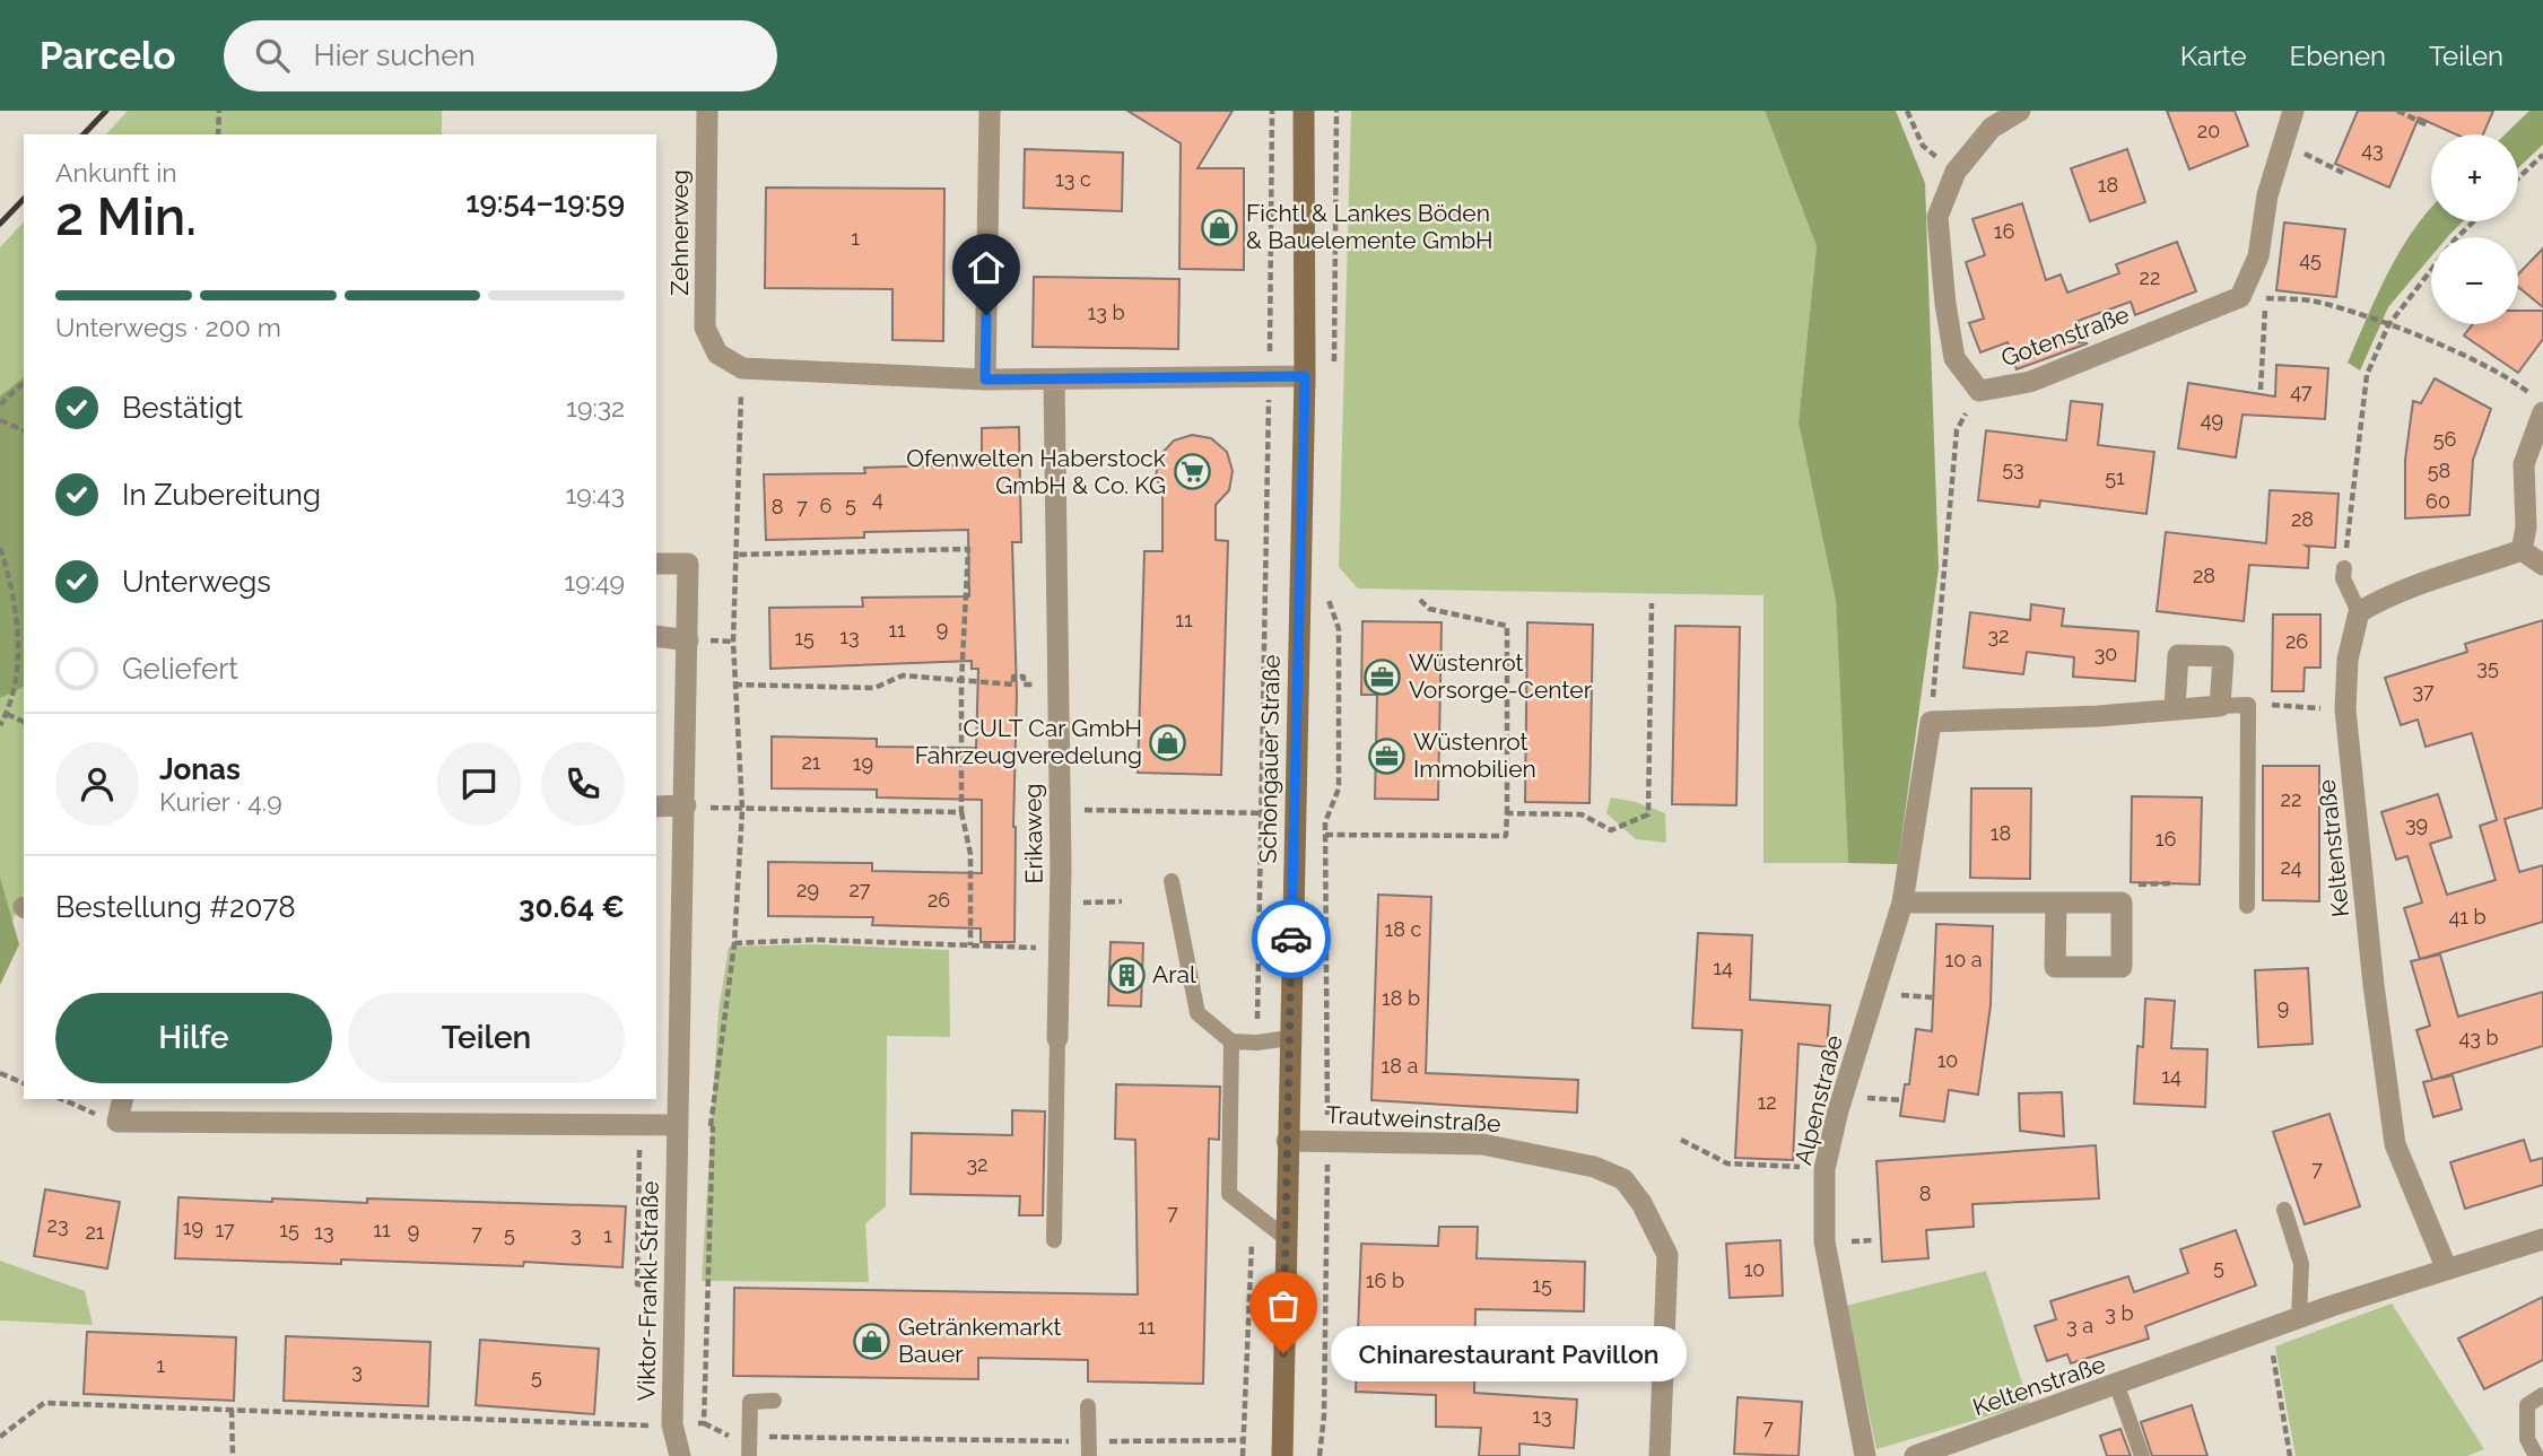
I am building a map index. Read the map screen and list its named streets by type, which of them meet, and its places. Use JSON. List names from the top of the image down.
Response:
{
  "streets": {
    "main road": ["Schongauer Straße"],
    "street": [
      "Zehnerweg",
      "Gotenstraße",
      "Erikaweg",
      "Keltenstraße",
      "Alpenstraße",
      "Trautweinstraße",
      "Viktor-Frankl-Straße"
    ]
  },
  "crossings": [
    ["Schongauer Straße", "Trautweinstraße"]
  ],
  "places": {
    "shop": ["Fichtl & Lankes Böden & Bauelemente GmbH", "CULT Car GmbH Fahrzeugveredelung", "Getränkemarkt Bauer"],
    "supermarket": ["Ofenwelten Haberstock GmbH & Co. KG"],
    "office": ["Wüstenrot Vorsorge-Center", "Wüstenrot Immobilien"],
    "building": ["Aral"],
    "other": ["Chinarestaurant Pavillon"]
  },
  "house_numbers": [
    "20",
    "43",
    "13 c",
    "18",
    "16",
    "1",
    "45",
    "22",
    "13 b",
    "47",
    "49",
    "56",
    "53",
    "58",
    "51",
    "4",
    "60",
    "5",
    "6",
    "8",
    "7",
    "28",
    "28",
    "11",
    "9",
    "11",
    "32",
    "13",
    "15",
    "26",
    "30",
    "35",
    "37",
    "21",
    "19",
    "22",
    "39",
    "18",
    "16",
    "24",
    "29",
    "27",
    "26",
    "41 b",
    "18 c",
    "10 a",
    "14",
    "18 b",
    "9",
    "43 b",
    "10",
    "18 a",
    "14",
    "12",
    "32",
    "7",
    "8",
    "7",
    "23",
    "19",
    "17",
    "15",
    "11",
    "9",
    "21",
    "13",
    "7",
    "5",
    "3",
    "1",
    "5",
    "10",
    "16 b",
    "15",
    "3 b",
    "3 a",
    "11",
    "1",
    "3",
    "5",
    "13",
    "7"
  ],
  "page": {
    "header": "Parcelo",
    "search": "Hier suchen",
    "nav": ["Karte", "Ebenen", "Teilen"],
    "map_buttons": ["+", "−"],
    "heading": ["2 Min.", "Ankunft in", "19:54–19:59"],
    "panel": [
      "Jonas",
      "Kurier · 4.9",
      "Bestellung #2078",
      "30.64 €"
    ],
    "bar": "Unterwegs · 200 m",
    "list": [
      ["Bestätigt", "19:32"],
      ["In Zubereitung", "19:43"],
      ["Unterwegs", "19:49"],
      "Geliefert"
    ],
    "buttons": ["Hilfe", "Teilen"],
    "bubble": "Chinarestaurant Pavillon"
  }
}
